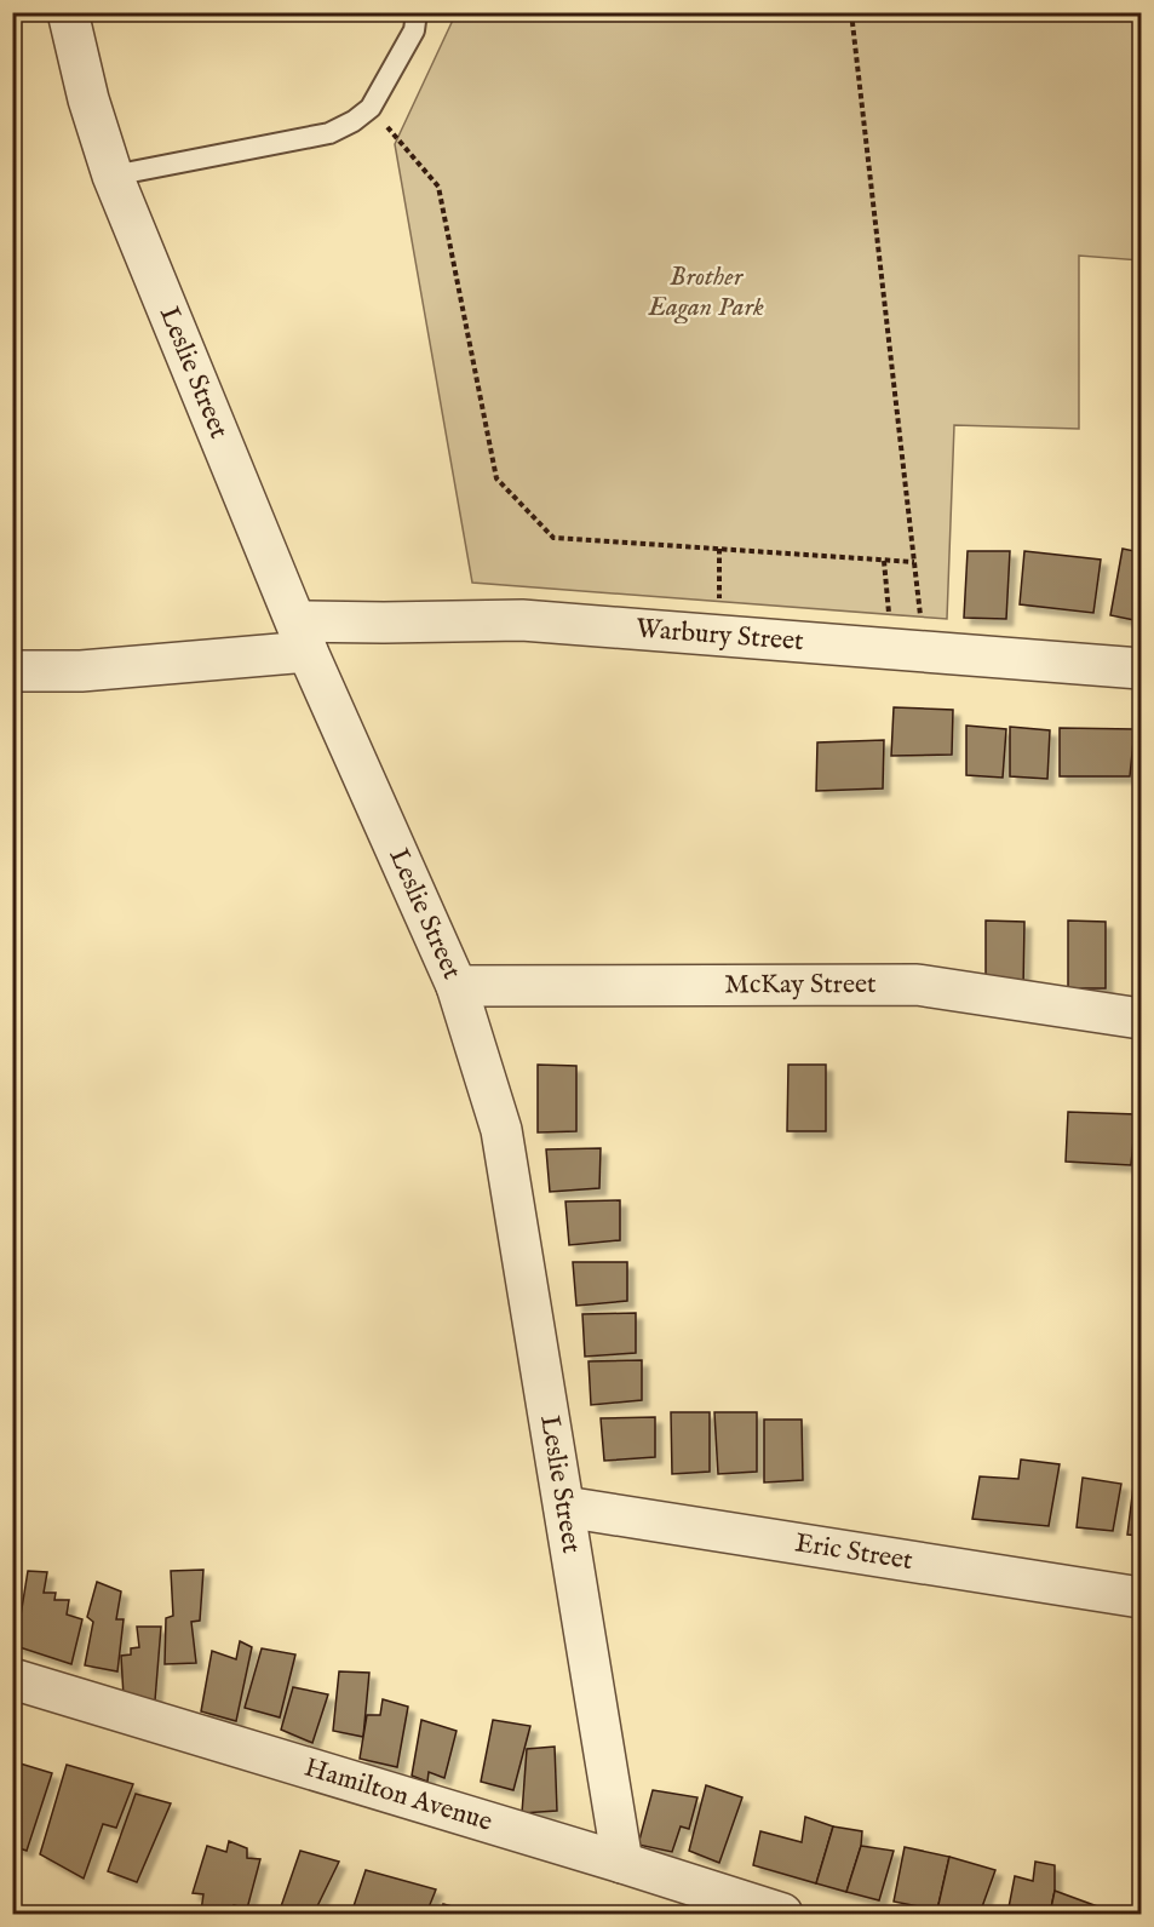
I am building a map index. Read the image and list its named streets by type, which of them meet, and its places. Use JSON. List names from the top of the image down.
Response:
{
  "streets": {
    "street": [
      "Leslie Street",
      "Warbury Street",
      "McKay Street",
      "Eric Street",
      "Hamilton Avenue"
    ]
  },
  "crossings": [
    ["Leslie Street", "Warbury Street"],
    ["Leslie Street", "McKay Street"],
    ["Leslie Street", "Eric Street"],
    ["Leslie Street", "Hamilton Avenue"]
  ],
  "parks": ["Brother Eagan Park"]
}
